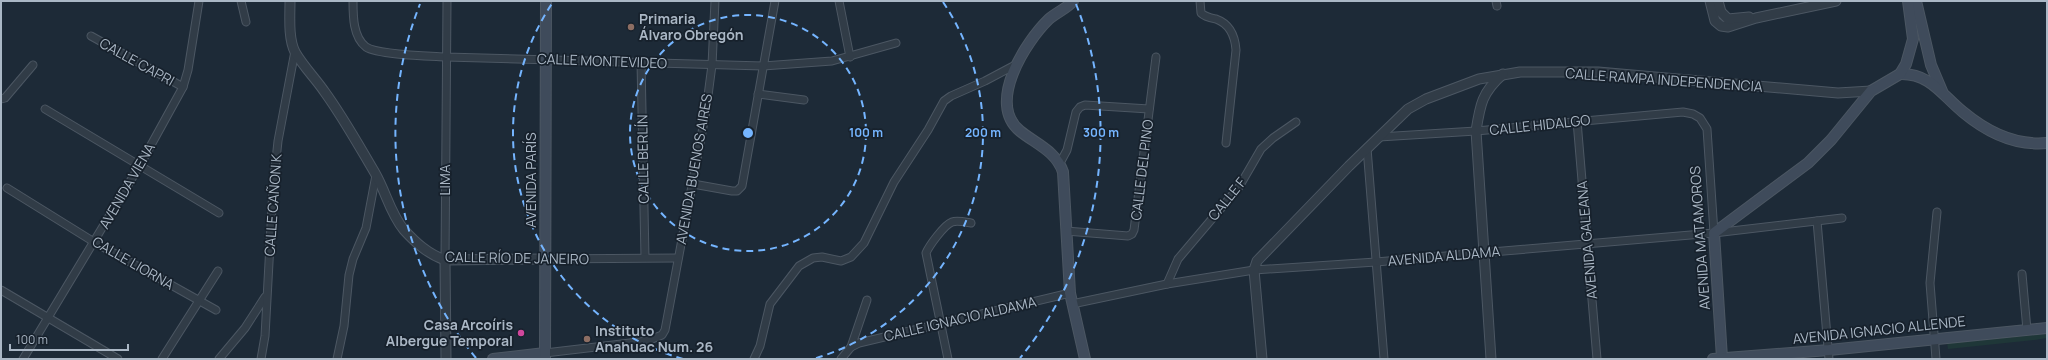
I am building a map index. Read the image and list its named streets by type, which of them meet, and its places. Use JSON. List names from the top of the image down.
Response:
{
  "streets": {
    "main road": ["AVENIDA PARÍS", "AVENIDA MATAMOROS", "AVENIDA IGNACIO ALLENDE"],
    "street": [
      "CALLE MONTEVIDEO",
      "CALLE CAPRI",
      "CALLE RAMPA INDEPENDENCIA",
      "CALLE HIDALGO",
      "CALLE BERLÍN",
      "AVENIDA BUENOS AIRES",
      "CALLE DEL PINO",
      "LIMA",
      "AVENIDA VIENA",
      "CALLE F",
      "CALLE CAÑON K",
      "AVENIDA GALEANA",
      "AVENIDA ALDAMA",
      "CALLE RÍO DE JANEIRO",
      "CALLE LIORNA",
      "CALLE IGNACIO ALDAMA"
    ]
  },
  "crossings": [
    ["CALLE MONTEVIDEO", "CALLE BERLÍN"],
    ["CALLE MONTEVIDEO", "AVENIDA BUENOS AIRES"],
    ["CALLE MONTEVIDEO", "LIMA"],
    ["CALLE MONTEVIDEO", "AVENIDA PARÍS"],
    ["CALLE CAPRI", "AVENIDA VIENA"],
    ["CALLE RAMPA INDEPENDENCIA", "CALLE HIDALGO"],
    ["CALLE RAMPA INDEPENDENCIA", "AVENIDA ALDAMA"],
    ["CALLE HIDALGO", "AVENIDA MATAMOROS"],
    ["CALLE HIDALGO", "AVENIDA GALEANA"],
    ["CALLE BERLÍN", "CALLE RÍO DE JANEIRO"],
    ["AVENIDA BUENOS AIRES", "AVENIDA PARÍS"],
    ["AVENIDA BUENOS AIRES", "CALLE RÍO DE JANEIRO"],
    ["LIMA", "CALLE RÍO DE JANEIRO"],
    ["AVENIDA PARÍS", "CALLE RÍO DE JANEIRO"],
    ["AVENIDA VIENA", "CALLE LIORNA"],
    ["CALLE F", "AVENIDA ALDAMA"],
    ["CALLE CAÑON K", "CALLE RÍO DE JANEIRO"],
    ["AVENIDA MATAMOROS", "AVENIDA ALDAMA"],
    ["AVENIDA MATAMOROS", "AVENIDA IGNACIO ALLENDE"],
    ["AVENIDA GALEANA", "AVENIDA ALDAMA"]
  ],
  "places": ["Primaria Álvaro Obregón", "Casa Arcoíris Albergue Temporal", "Instituto Anahuac Num. 26"],
  "scale_bar": "100 m",
  "rings": ["100 m", "200 m", "300 m"]
}
